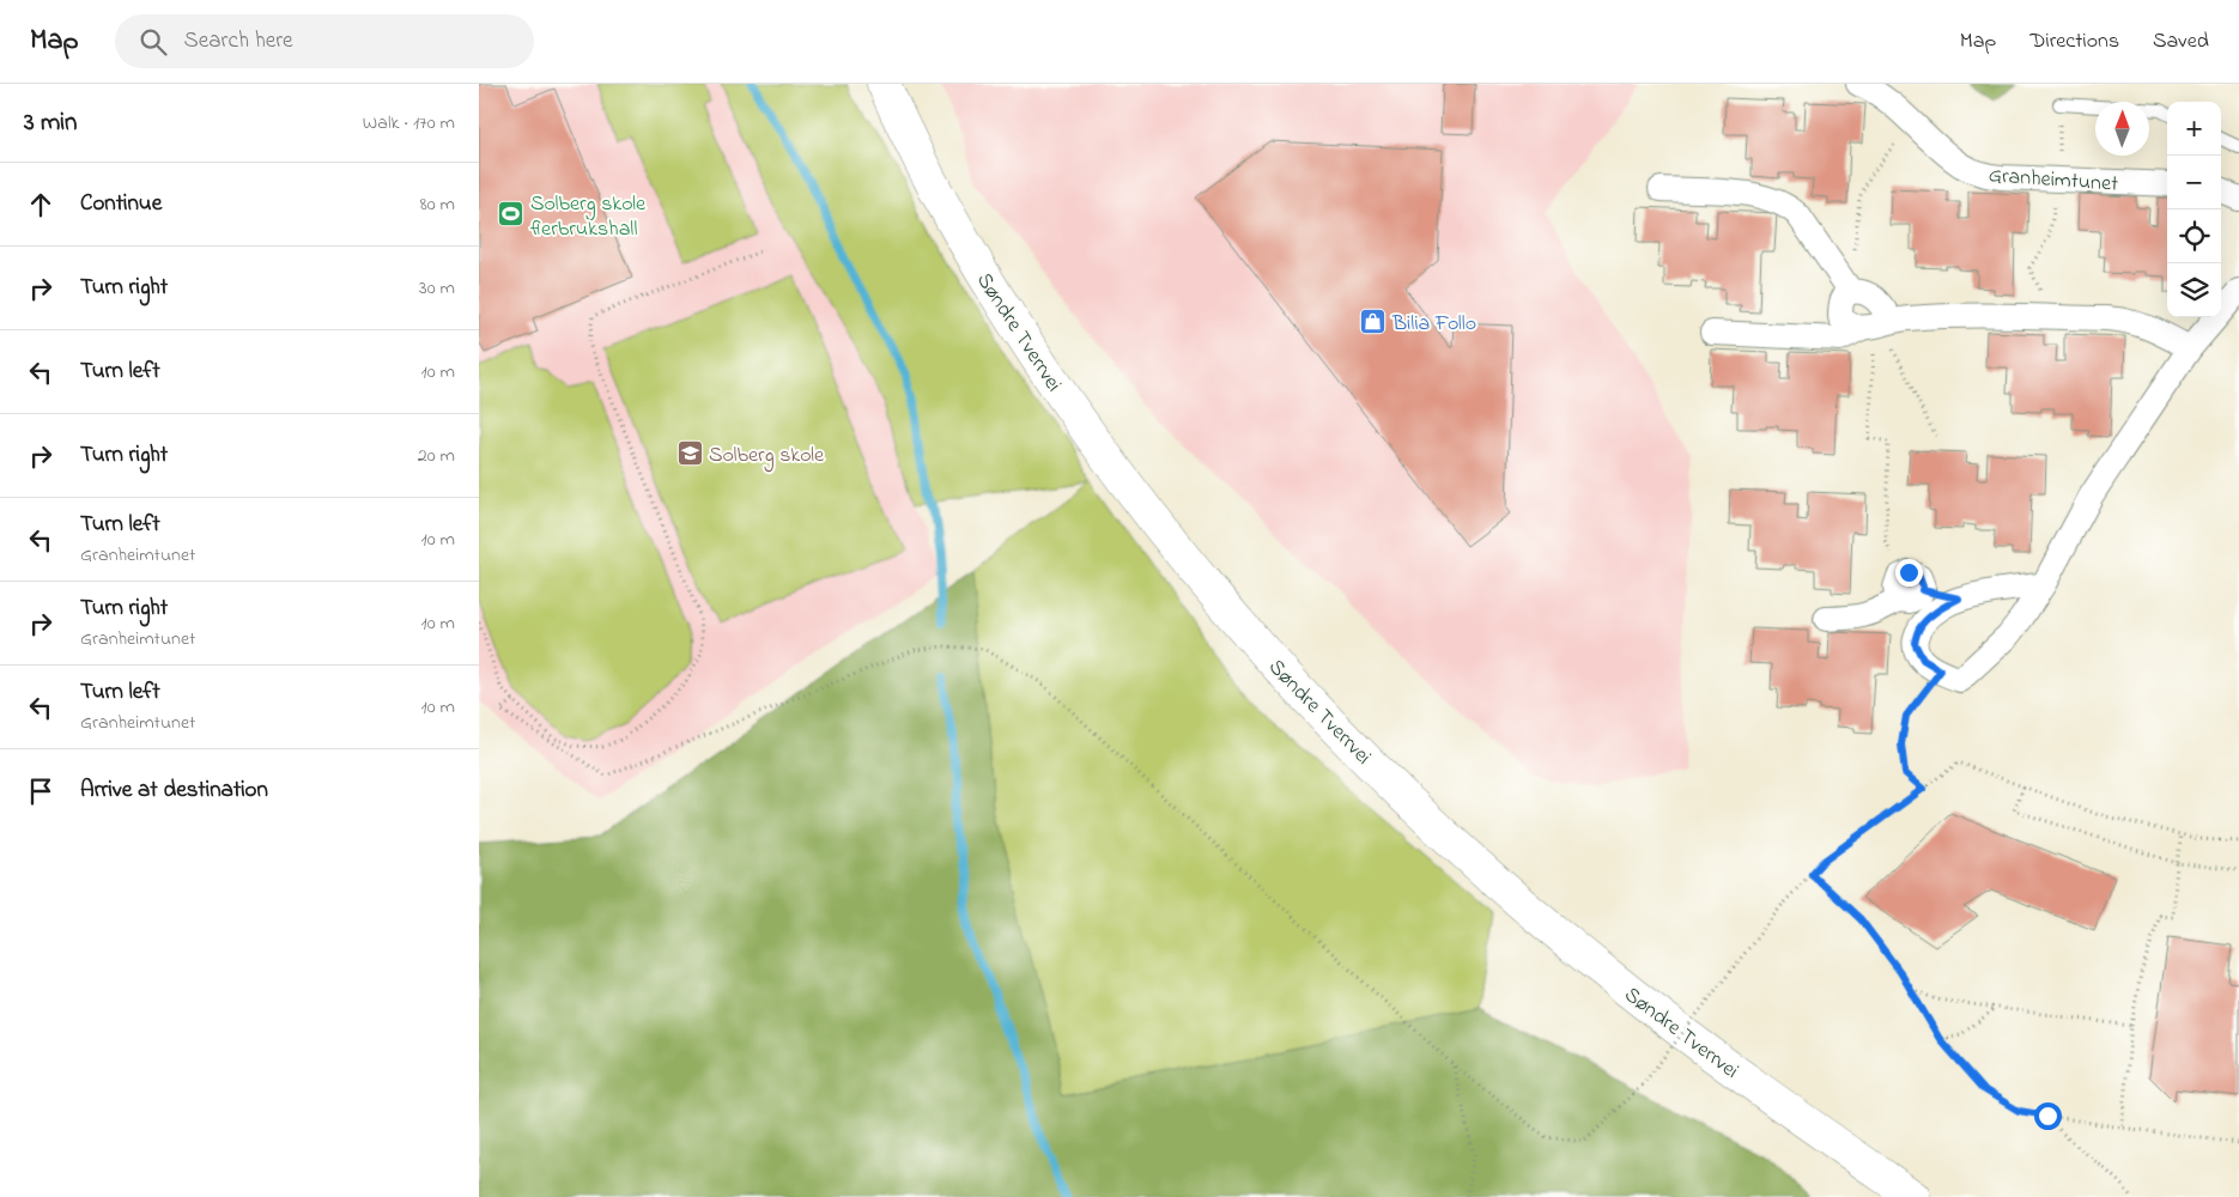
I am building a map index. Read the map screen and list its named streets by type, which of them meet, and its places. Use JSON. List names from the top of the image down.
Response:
{
  "streets": {
    "main road": ["Søndre Tverrvei"],
    "street": ["Granheimtunet"]
  },
  "places": {
    "sports": ["Solberg skole flerbrukshall"],
    "shop": ["Bilia Follo"],
    "school or university": ["Solberg skole"]
  },
  "north": "top",
  "page": {
    "header": "Map",
    "search": "Search here",
    "nav": ["Map", "Directions", "Saved"],
    "heading": ["3 min", "Walk · 170 m"],
    "map_buttons": ["+", "−"],
    "list": [
      ["Continue", "80 m"],
      ["Turn right", "30 m"],
      ["Turn left", "10 m"],
      ["Turn right", "20 m"],
      ["Turn left", "Granheimtunet", "10 m"],
      ["Turn right", "Granheimtunet", "10 m"],
      ["Turn left", "Granheimtunet", "10 m"],
      "Arrive at destination"
    ]
  }
}
